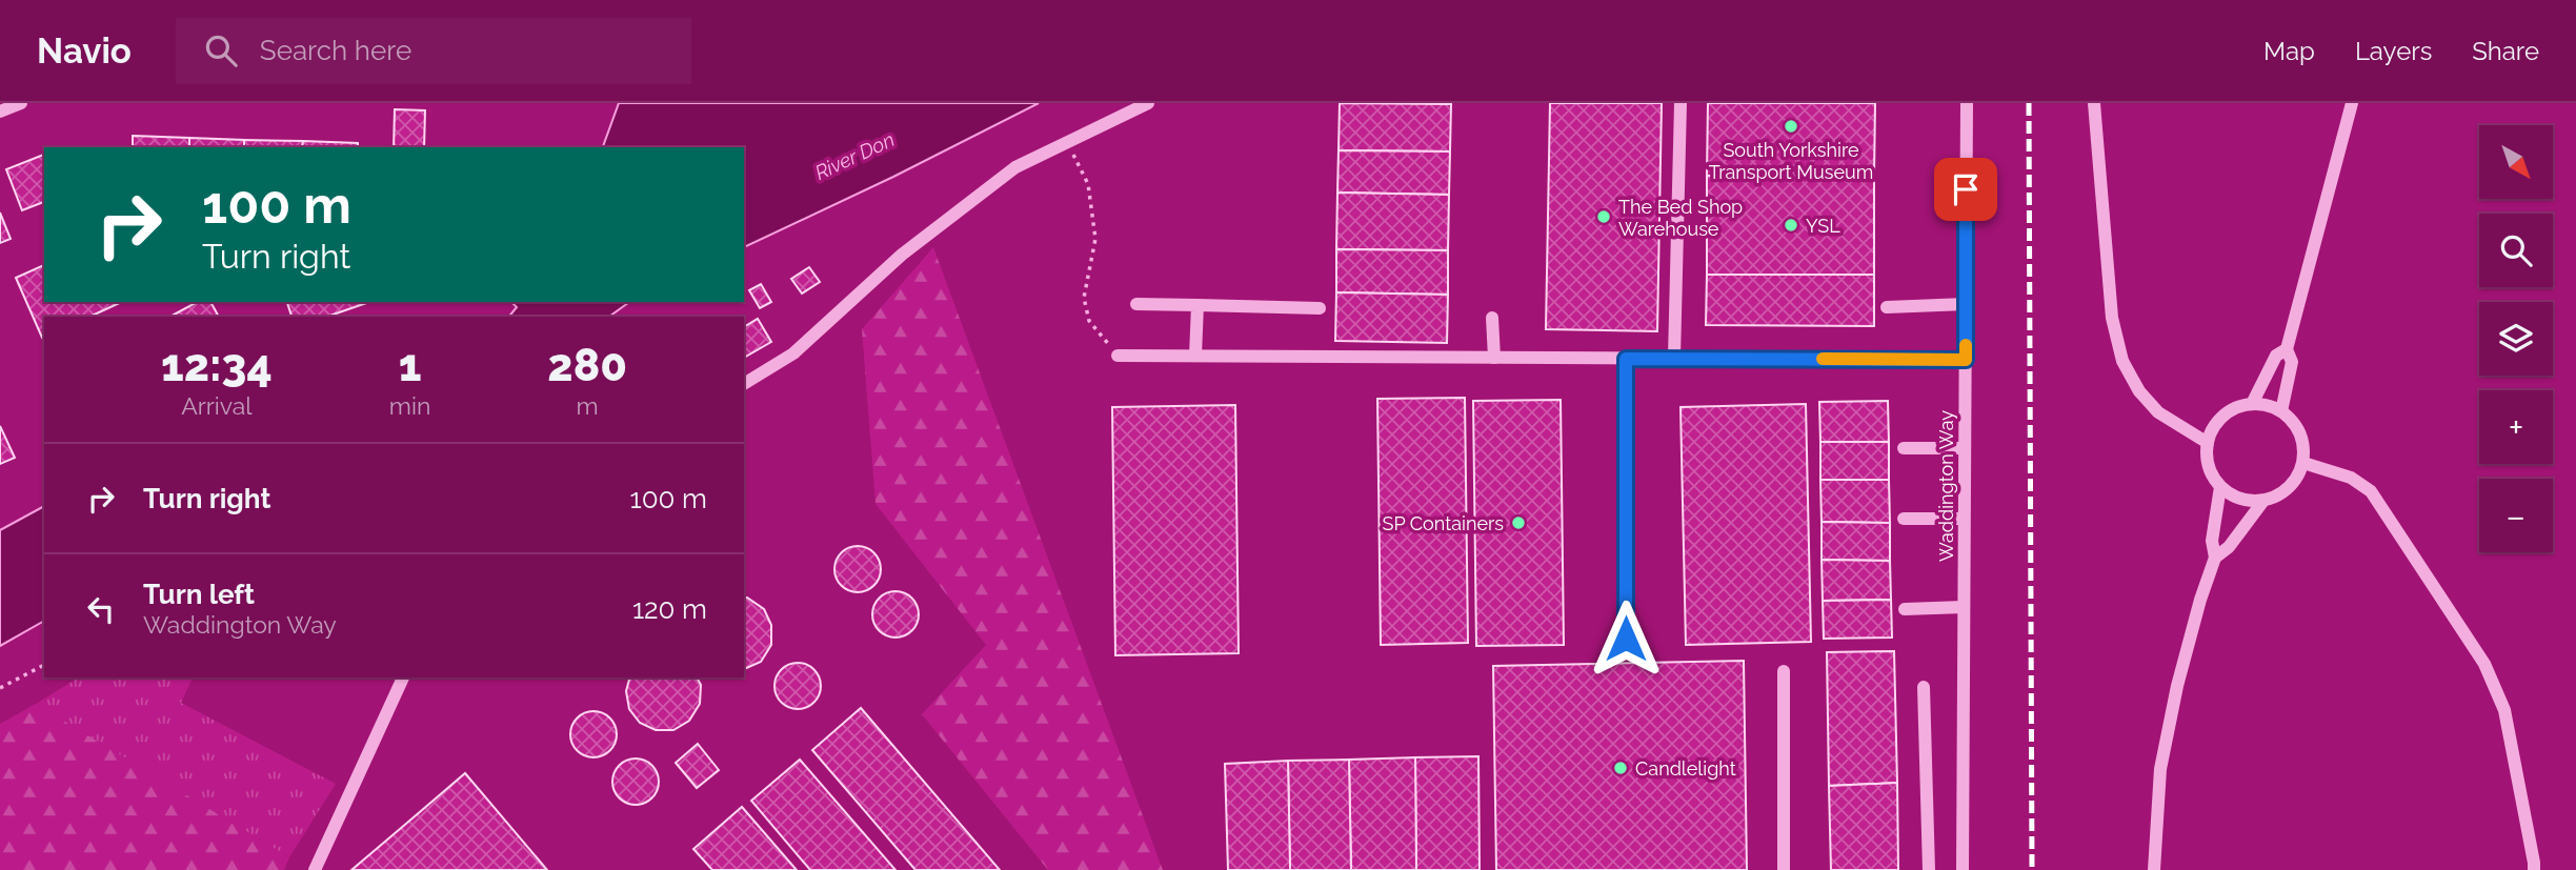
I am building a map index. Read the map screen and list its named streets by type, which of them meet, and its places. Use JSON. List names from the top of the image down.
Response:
{
  "streets": {
    "street": ["Waddington Way"]
  },
  "water": ["River Don"],
  "places": [
    "South Yorkshire Transport Museum",
    "The Bed Shop Warehouse",
    "YSL",
    "SP Containers",
    "Candlelight"
  ],
  "north": "bottom right",
  "page": {
    "header": "Navio",
    "search": "Search here",
    "nav": ["Map", "Layers", "Share"],
    "map_buttons": ["+", "−"],
    "turn": ["100 m", "Turn right"],
    "eta": [
      "12:34",
      "Arrival",
      "1",
      "min",
      "280",
      "m"
    ],
    "list": [
      {
        "name": "Turn right",
        "value": "100 m"
      },
      {
        "name": "Turn left",
        "note": "Waddington Way",
        "value": "120 m"
      }
    ]
  }
}
